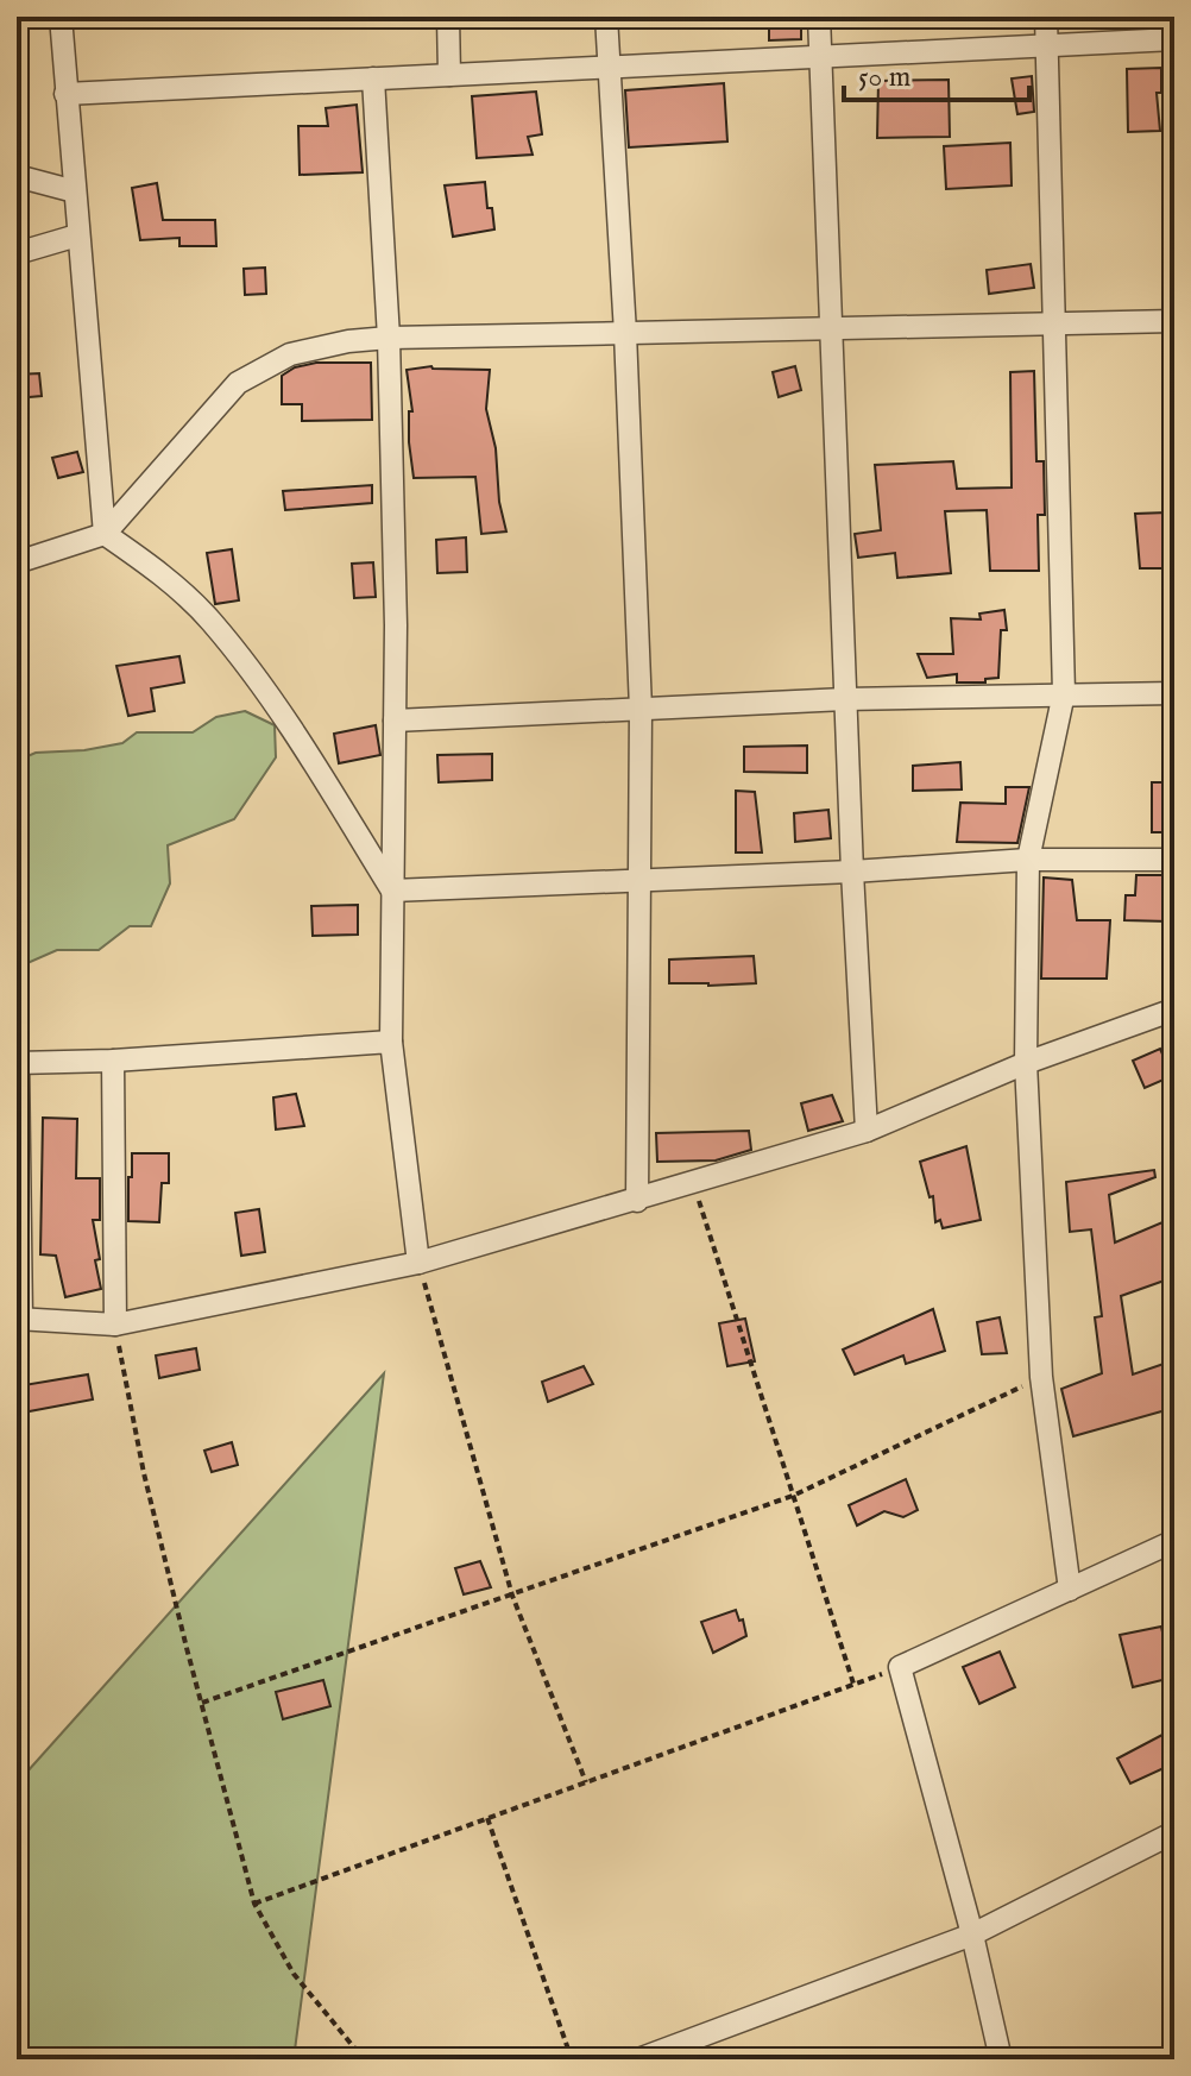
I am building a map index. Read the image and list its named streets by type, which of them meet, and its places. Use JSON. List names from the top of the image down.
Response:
{
  "scale_bar": "50 m"
}
